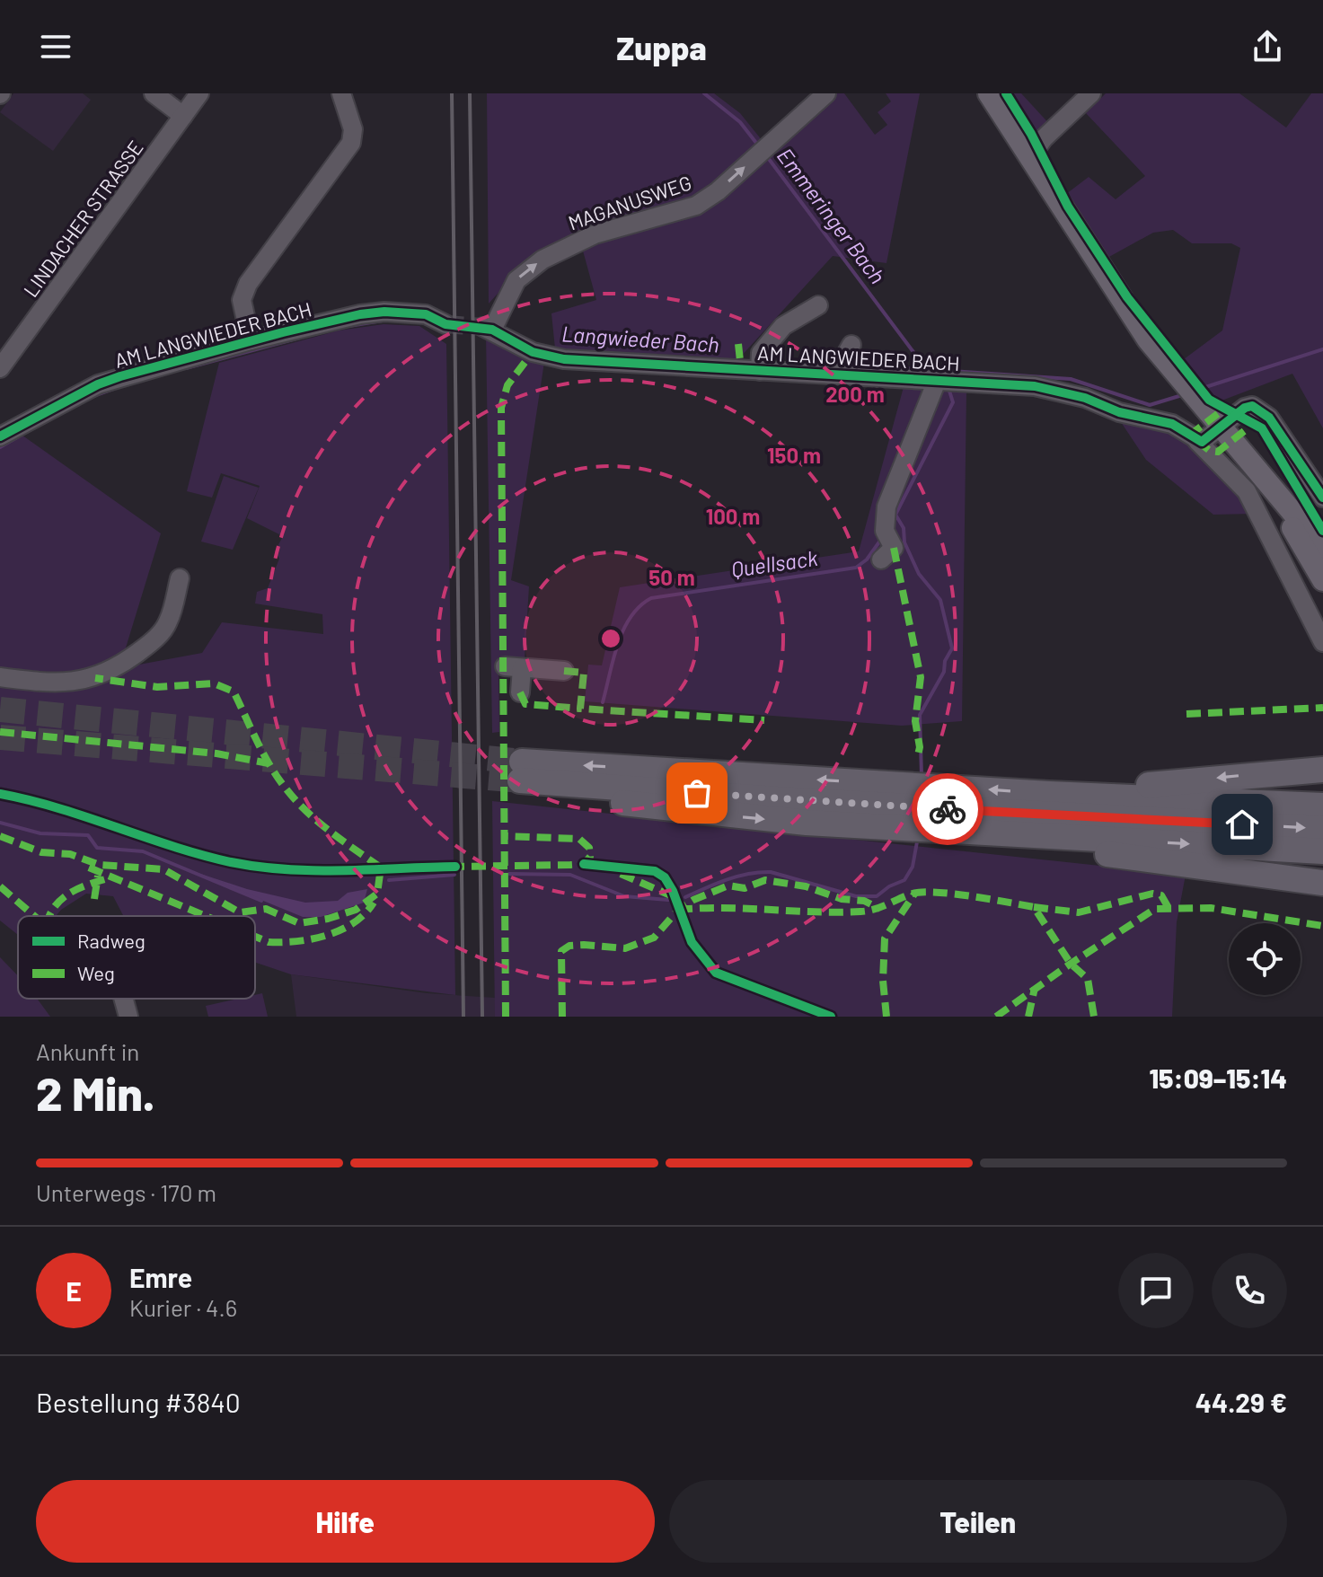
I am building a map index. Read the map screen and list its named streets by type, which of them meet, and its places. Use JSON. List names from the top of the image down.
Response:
{
  "streets": {
    "street": ["MAGANUSWEG", "LINDACHER STRASSE", "AM LANGWIEDER BACH"]
  },
  "crossings": [
    ["MAGANUSWEG", "AM LANGWIEDER BACH"]
  ],
  "one_way": ["MAGANUSWEG"],
  "water": ["Emmeringer Bach", "Langwieder Bach", "Quellsack"],
  "legend": ["Radweg", "Weg"],
  "page": {
    "header": "Zuppa",
    "heading": ["2 Min.", "Ankunft in", "15:09–15:14"],
    "panel": [
      "Emre",
      "Kurier · 4.6",
      "Bestellung #3840",
      "44.29 €"
    ],
    "bar": "Unterwegs · 170 m",
    "round": "E",
    "buttons": ["Hilfe", "Teilen"]
  },
  "rings": [
    "200 m",
    "150 m",
    "100 m",
    "50 m"
  ]
}
